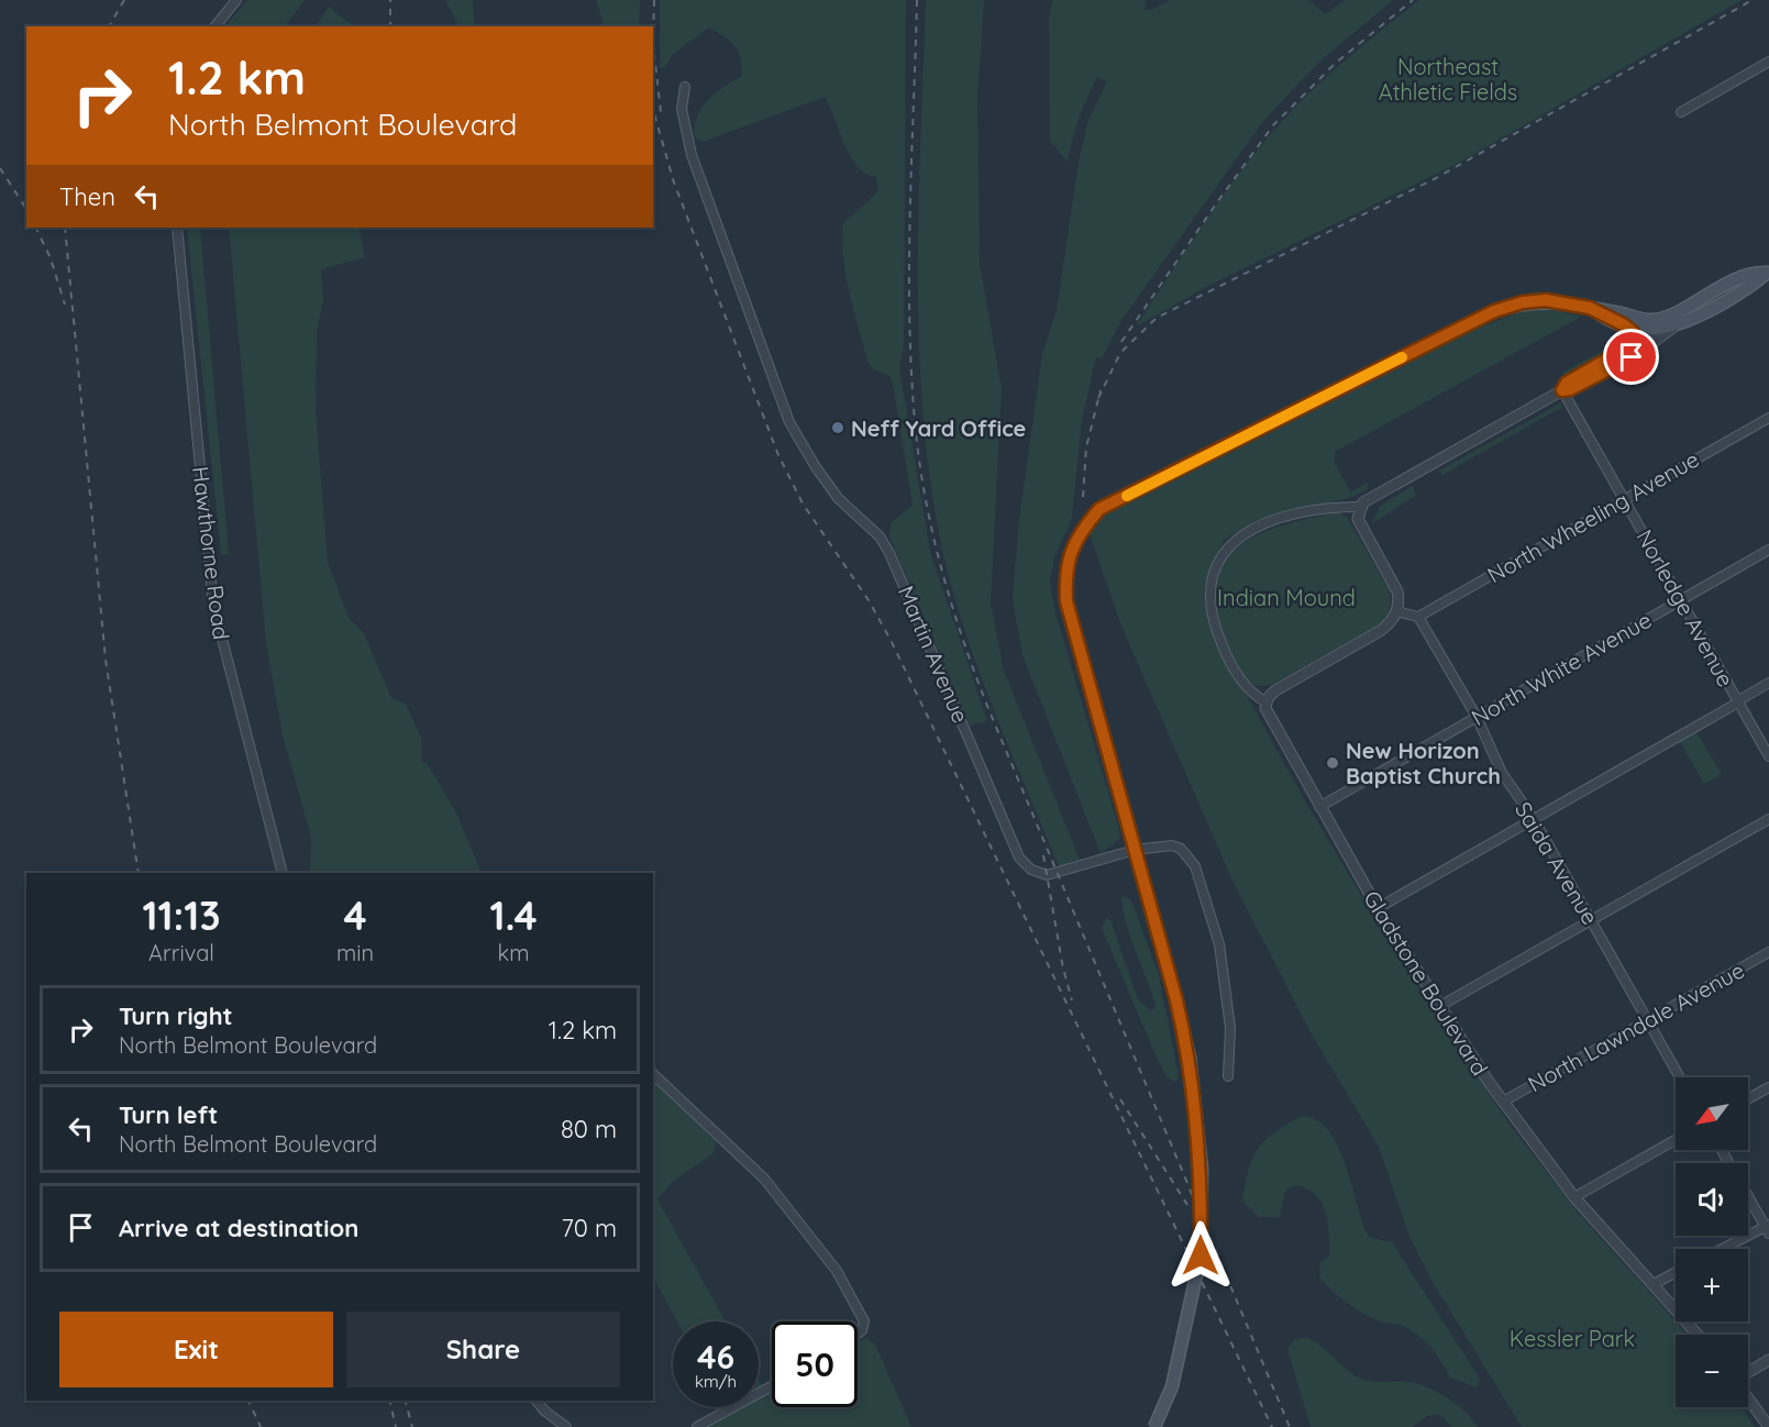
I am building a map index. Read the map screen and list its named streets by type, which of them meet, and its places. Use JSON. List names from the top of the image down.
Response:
{
  "streets": {
    "street": [
      "North Wheeling Avenue",
      "Hawthorne Road",
      "Norledge Avenue",
      "Martin Avenue",
      "North White Avenue",
      "Saida Avenue",
      "Gladstone Boulevard",
      "North Lawndale Avenue"
    ]
  },
  "crossings": [
    ["North Wheeling Avenue", "Norledge Avenue"],
    ["North Wheeling Avenue", "Saida Avenue"],
    ["Norledge Avenue", "North White Avenue"],
    ["North White Avenue", "Saida Avenue"],
    ["North White Avenue", "Gladstone Boulevard"],
    ["Saida Avenue", "North Lawndale Avenue"],
    ["Gladstone Boulevard", "North Lawndale Avenue"]
  ],
  "parks": ["Northeast Athletic Fields", "Indian Mound", "Kessler Park"],
  "places": ["Neff Yard Office", "New Horizon Baptist Church"],
  "north": "bottom left",
  "page": {
    "turn": ["1.2 km", "North Belmont Boulevard"],
    "then": "Then",
    "eta": [
      "11:13",
      "Arrival",
      "4",
      "min",
      "1.4",
      "km"
    ],
    "list": [
      {
        "name": "Turn right",
        "note": "North Belmont Boulevard",
        "value": "1.2 km"
      },
      {
        "name": "Turn left",
        "note": "North Belmont Boulevard",
        "value": "80 m"
      },
      {
        "name": "Arrive at destination",
        "value": "70 m"
      }
    ],
    "map_buttons": ["+", "−"],
    "buttons": ["Exit", "Share"],
    "speed": "46 km/h",
    "limit": "50"
  }
}
